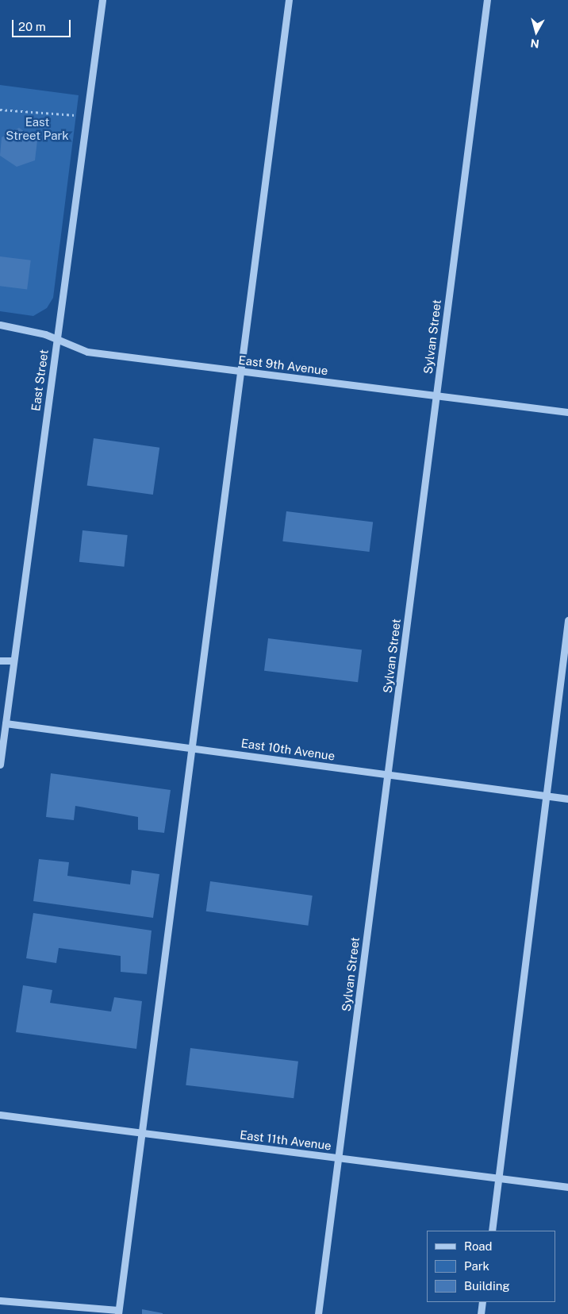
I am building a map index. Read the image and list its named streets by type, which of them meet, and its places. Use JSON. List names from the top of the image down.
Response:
{
  "streets": {
    "street": [
      "Sylvan Street",
      "East 9th Avenue",
      "East Street",
      "East 10th Avenue",
      "East 11th Avenue"
    ]
  },
  "crossings": [
    ["Sylvan Street", "East 9th Avenue"],
    ["Sylvan Street", "East 10th Avenue"],
    ["Sylvan Street", "East 11th Avenue"],
    ["East 9th Avenue", "East Street"],
    ["East Street", "East 10th Avenue"]
  ],
  "parks": ["East Street Park"],
  "legend": ["Road", "Park", "Building"],
  "scale_bar": "20 m",
  "north": "bottom"
}
